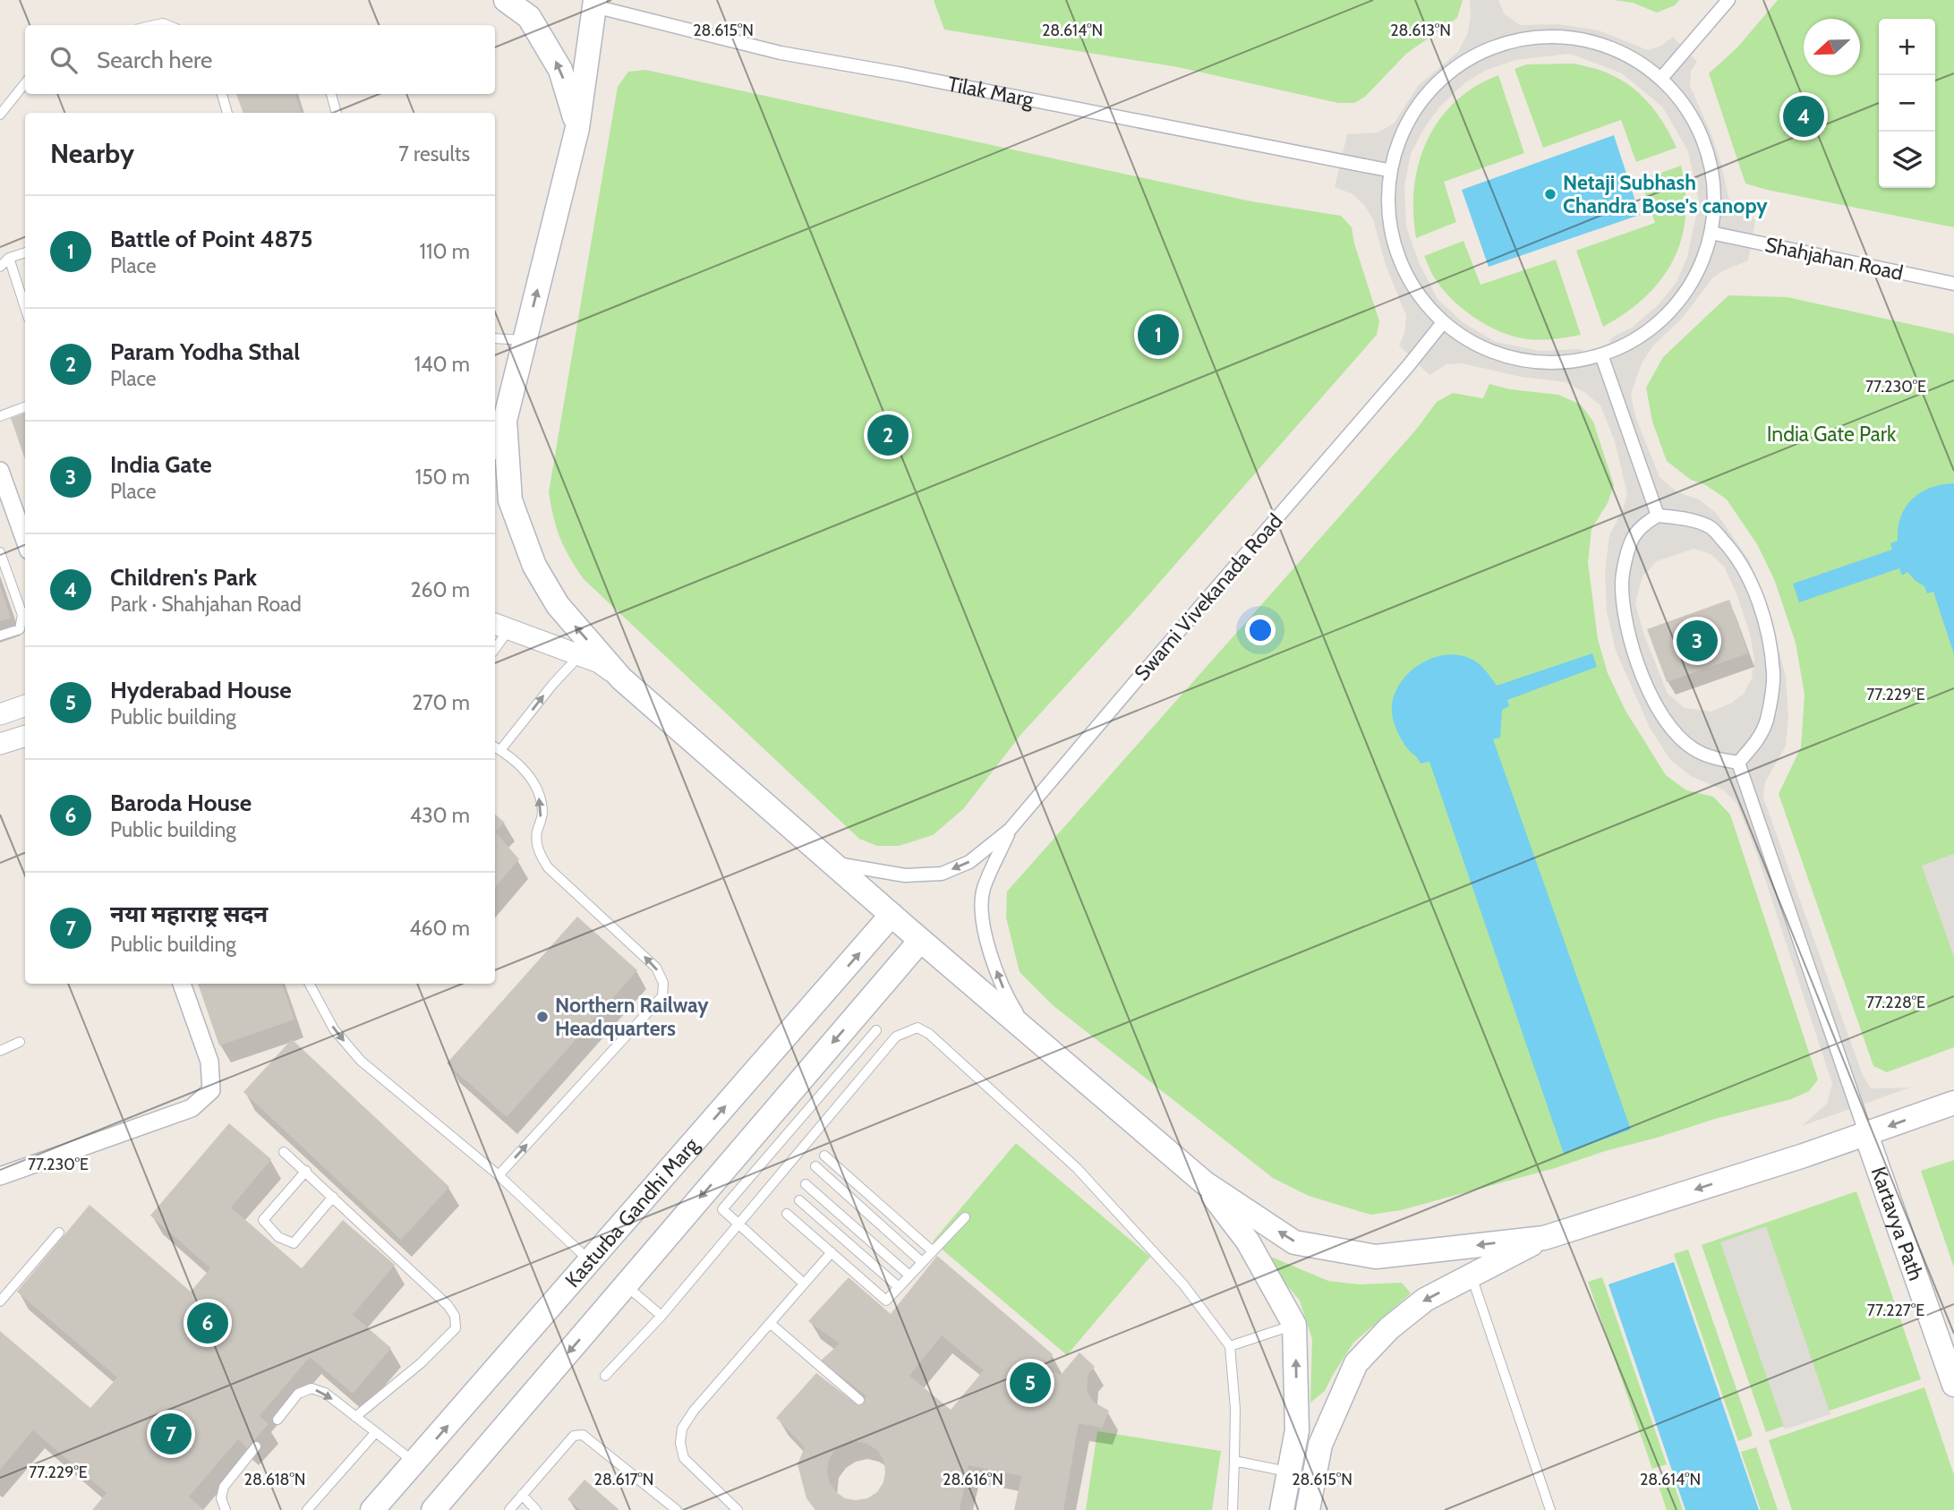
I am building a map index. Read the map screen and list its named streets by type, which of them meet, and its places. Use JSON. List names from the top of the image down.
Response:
{
  "streets": {
    "main road": ["Kasturba Gandhi Marg", "Kartavya Path"],
    "street": ["Tilak Marg", "Shahjahan Road", "Swami Vivekanada Road"]
  },
  "parks": ["India Gate Park"],
  "places": ["Netaji Subhash Chandra Bose's canopy", "Northern Railway Headquarters"],
  "north": "left",
  "page": {
    "map_buttons": ["+", "−"],
    "search": "Search here",
    "pins": [
      "4",
      "1",
      "2",
      "3",
      "6",
      "5",
      "7"
    ],
    "heading": ["Nearby", "7 results"],
    "list": [
      {
        "mark": "1",
        "name": "Battle of Point 4875",
        "note": "Place",
        "value": "110 m"
      },
      {
        "mark": "2",
        "name": "Param Yodha Sthal",
        "note": "Place",
        "value": "140 m"
      },
      {
        "mark": "3",
        "name": "India Gate",
        "note": "Place",
        "value": "150 m"
      },
      {
        "mark": "4",
        "name": "Children's Park",
        "note": "Park · Shahjahan Road",
        "value": "260 m"
      },
      {
        "mark": "5",
        "name": "Hyderabad House",
        "note": "Public building",
        "value": "270 m"
      },
      {
        "mark": "6",
        "name": "Baroda House",
        "note": "Public building",
        "value": "430 m"
      },
      {
        "mark": "7",
        "name": "नया महाराष्ट्र सदन",
        "note": "Public building",
        "value": "460 m"
      }
    ]
  },
  "coordinates": [
    "28.615°N",
    "28.614°N",
    "28.613°N",
    "77.230°E",
    "77.229°E",
    "77.228°E",
    "77.227°E",
    "28.618°N",
    "28.617°N",
    "28.616°N"
  ]
}
